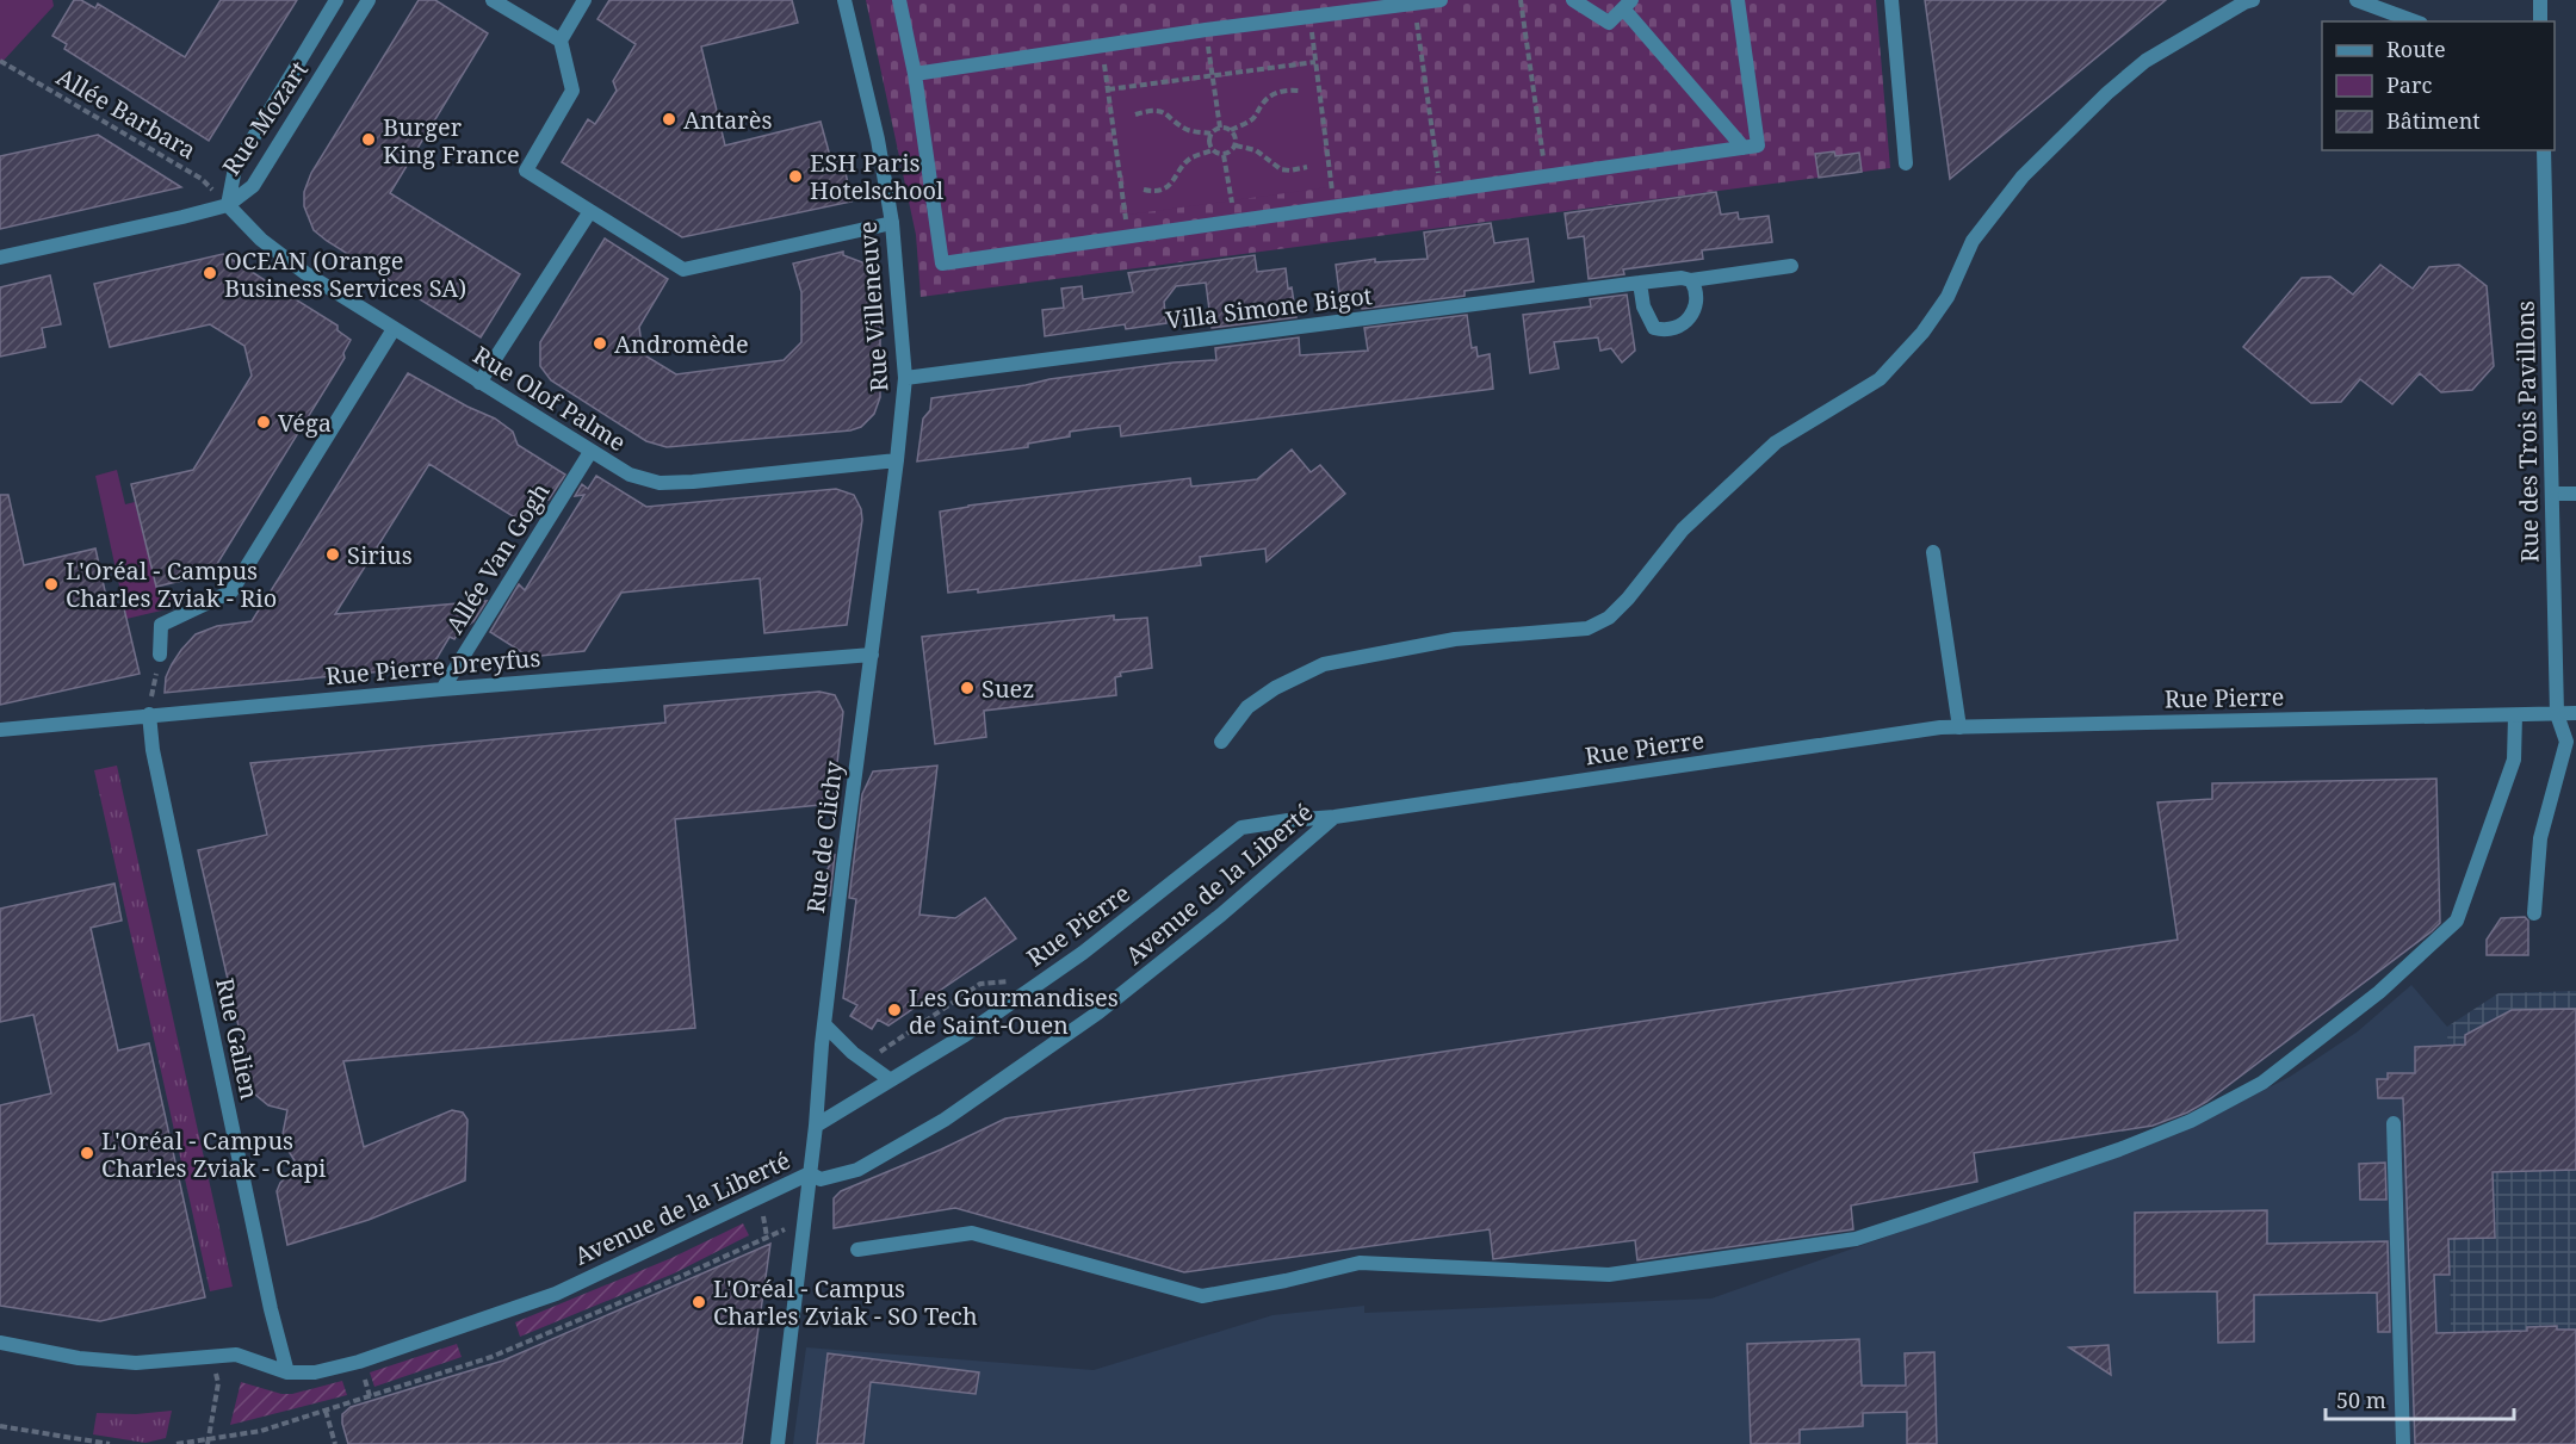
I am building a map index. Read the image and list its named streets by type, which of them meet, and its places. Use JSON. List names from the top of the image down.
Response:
{
  "streets": {
    "street": [
      "Rue Mozart",
      "Rue Villeneuve",
      "Villa Simone Bigot",
      "Rue Olof Palme",
      "Rue des Trois Pavillons",
      "Allée Van Gogh",
      "Rue Pierre Dreyfus",
      "Rue Pierre",
      "Rue de Clichy",
      "Avenue de la Liberté",
      "Rue Galien"
    ],
    "path": ["Allée Barbara"]
  },
  "crossings": [
    ["Allée Barbara", "Rue Mozart"],
    ["Allée Barbara", "Rue Olof Palme"],
    ["Rue Mozart", "Rue Olof Palme"],
    ["Rue Villeneuve", "Villa Simone Bigot"],
    ["Rue Villeneuve", "Rue Olof Palme"],
    ["Rue Villeneuve", "Rue Pierre Dreyfus"],
    ["Rue Villeneuve", "Rue de Clichy"],
    ["Rue Olof Palme", "Allée Van Gogh"],
    ["Rue des Trois Pavillons", "Rue Pierre"],
    ["Allée Van Gogh", "Rue Pierre Dreyfus"],
    ["Rue Pierre Dreyfus", "Rue de Clichy"],
    ["Rue Pierre Dreyfus", "Rue Galien"],
    ["Rue Pierre", "Rue de Clichy"],
    ["Rue Pierre", "Avenue de la Liberté"],
    ["Rue de Clichy", "Avenue de la Liberté"],
    ["Avenue de la Liberté", "Rue Galien"]
  ],
  "places": [
    "Antarès",
    "Burger King France",
    "ESH Paris Hotelschool",
    "OCEAN (Orange Business Services SA)",
    "Andromède",
    "Véga",
    "Sirius",
    "L'Oréal - Campus Charles Zviak - Rio",
    "Suez",
    "Les Gourmandises de Saint-Ouen",
    "L'Oréal - Campus Charles Zviak - Capi",
    "L'Oréal - Campus Charles Zviak - SO Tech"
  ],
  "legend": ["Route", "Parc", "Bâtiment"],
  "scale_bar": "50 m"
}
